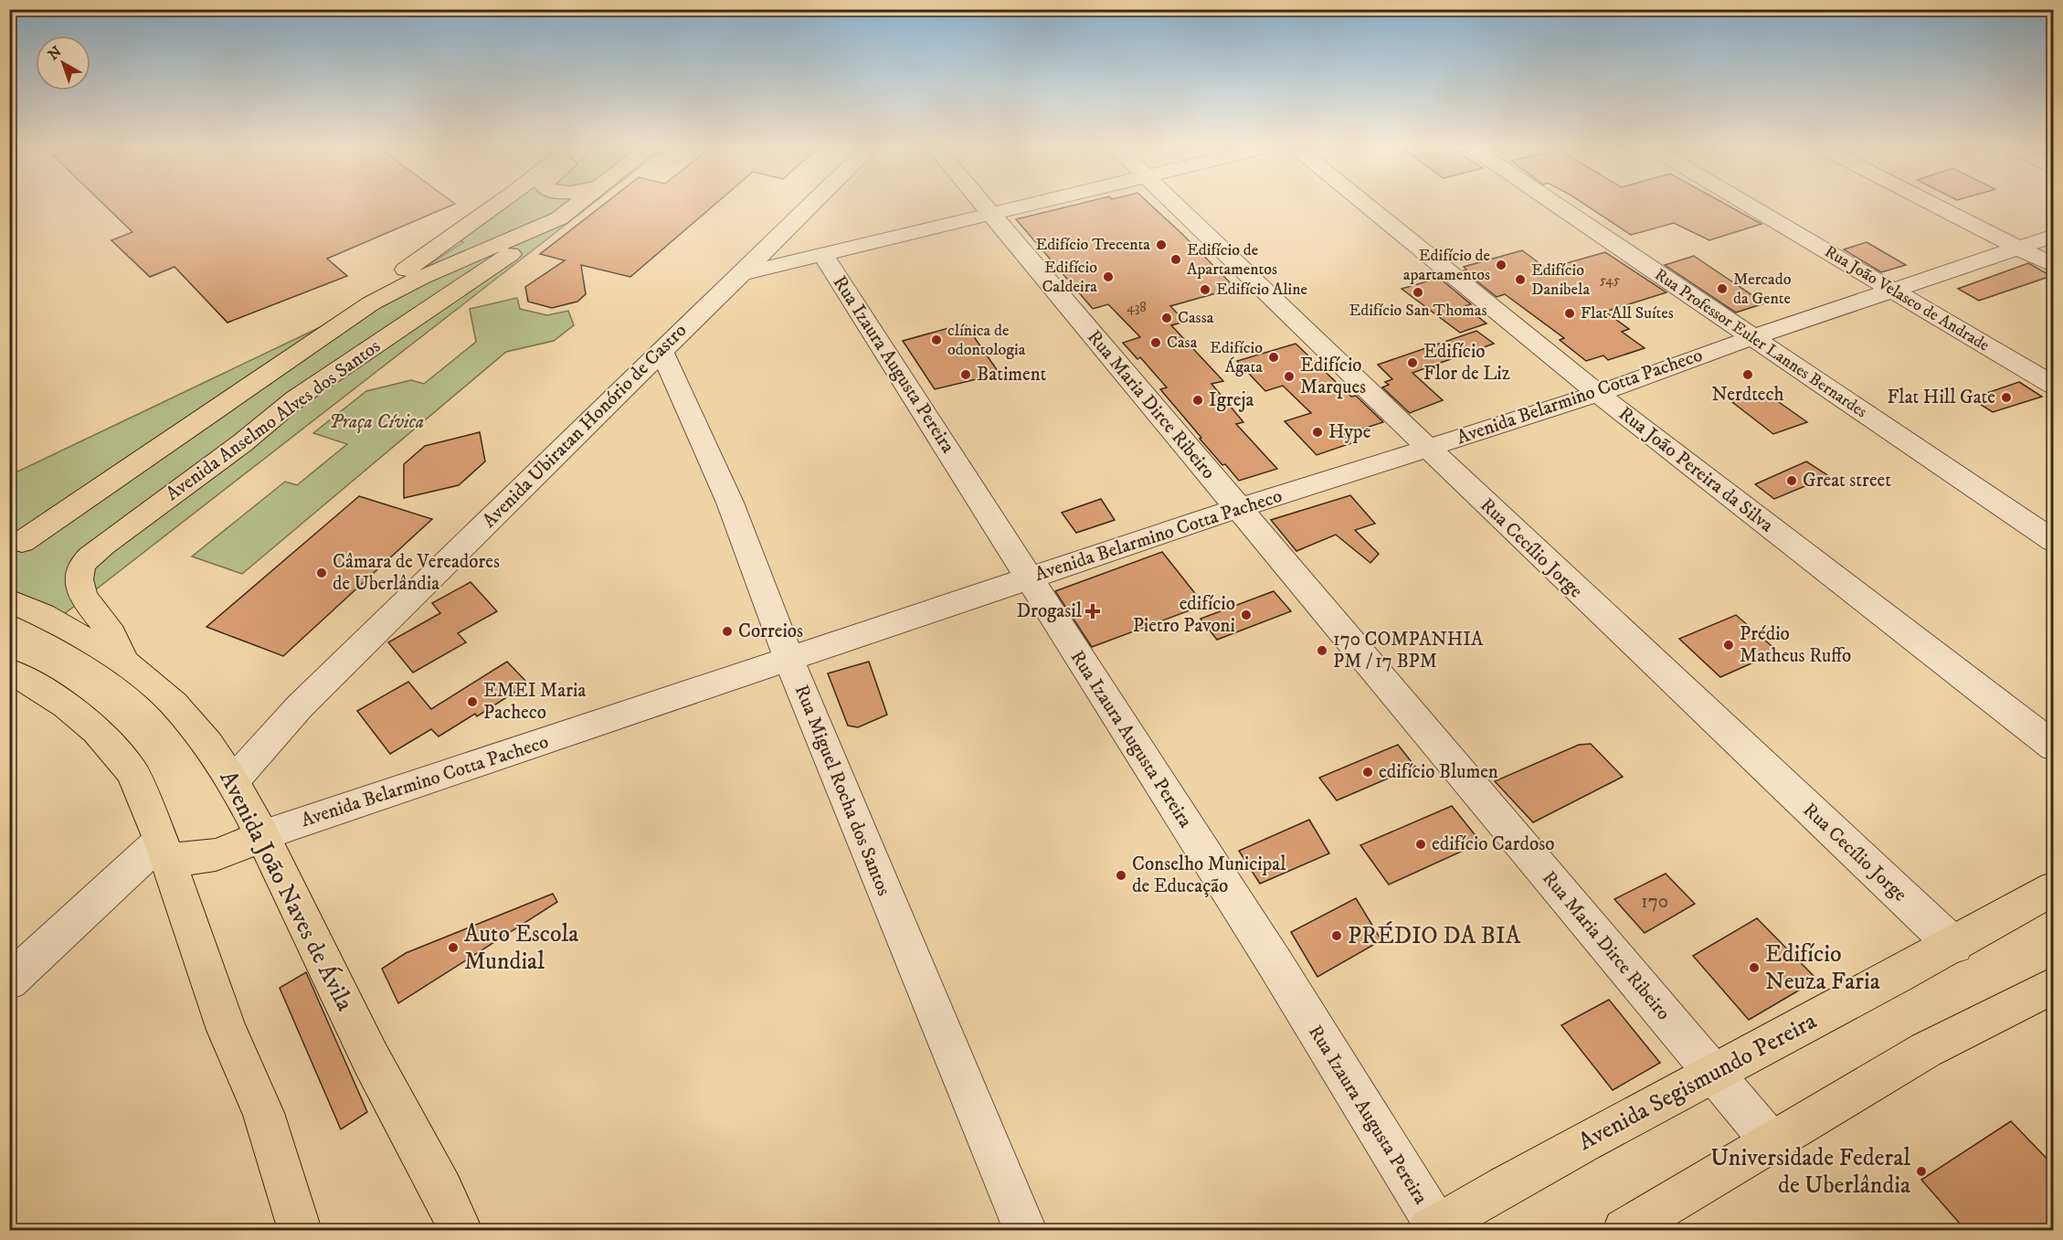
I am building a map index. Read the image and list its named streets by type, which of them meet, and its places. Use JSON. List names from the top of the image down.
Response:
{
  "streets": {
    "main road": ["Avenida Anselmo Alves dos Santos", "Avenida João Naves de Ávila", "Avenida Segismundo Pereira"],
    "street": [
      "Rua João Velasco de Andrade",
      "Rua Professor Euler Lannes Bernardes",
      "Rua Izaura Augusta Pereira",
      "Avenida Belarmino Cotta Pacheco",
      "Rua Maria Dirce Ribeiro",
      "Avenida Ubiratan Honório de Castro",
      "Rua João Pereira da Silva",
      "Rua Cecílio Jorge",
      "Rua Miguel Rocha dos Santos"
    ]
  },
  "crossings": [
    ["Rua João Velasco de Andrade", "Avenida Belarmino Cotta Pacheco"],
    ["Rua Professor Euler Lannes Bernardes", "Avenida Belarmino Cotta Pacheco"],
    ["Rua Izaura Augusta Pereira", "Avenida Belarmino Cotta Pacheco"],
    ["Rua Izaura Augusta Pereira", "Avenida Segismundo Pereira"],
    ["Avenida Belarmino Cotta Pacheco", "Rua Maria Dirce Ribeiro"],
    ["Avenida Belarmino Cotta Pacheco", "Rua João Pereira da Silva"],
    ["Avenida Belarmino Cotta Pacheco", "Rua Cecílio Jorge"],
    ["Avenida Belarmino Cotta Pacheco", "Rua Miguel Rocha dos Santos"],
    ["Avenida Belarmino Cotta Pacheco", "Avenida João Naves de Ávila"],
    ["Rua Maria Dirce Ribeiro", "Avenida Segismundo Pereira"],
    ["Avenida Anselmo Alves dos Santos", "Avenida João Naves de Ávila"],
    ["Avenida Ubiratan Honório de Castro", "Rua Miguel Rocha dos Santos"],
    ["Avenida Ubiratan Honório de Castro", "Avenida João Naves de Ávila"],
    ["Rua Cecílio Jorge", "Avenida Segismundo Pereira"]
  ],
  "parks": ["Praça Cívica"],
  "places": {
    "other": [
      "Edifício Trecenta",
      "Edifício de Apartamentos",
      "Edifício de apartamentos",
      "Edifício Caldeira",
      "Edifício Danibela",
      "Mercado da Gente",
      "Edifício Aline",
      "Edifício San Thomas",
      "Flat All Suítes",
      "Cassa",
      "clínica de odontologia",
      "Casa",
      "Edifício Ágata",
      "Edifício Flor de Liz",
      "Batiment",
      "Nerdtech",
      "Edifício Marques",
      "Flat Hill Gate",
      "Igreja",
      "Hype",
      "Great street",
      "Câmara de Vereadores de Uberlândia",
      "edifício Pietro Pavoni",
      "Correios",
      "Prédio Matheus Ruffo",
      "170 COMPANHIA PM / 17 BPM",
      "EMEI Maria Pacheco",
      "edifício Blumen",
      "edifício Cardoso",
      "Conselho Municipal de Educação",
      "PRÉDIO DA BIA",
      "Auto Escola Mundial",
      "Edifício Neuza Faria",
      "Universidade Federal de Uberlândia"
    ],
    "health": ["Drogasil"]
  },
  "house_numbers": ["545", "438", "170"],
  "north": "top left"
}
